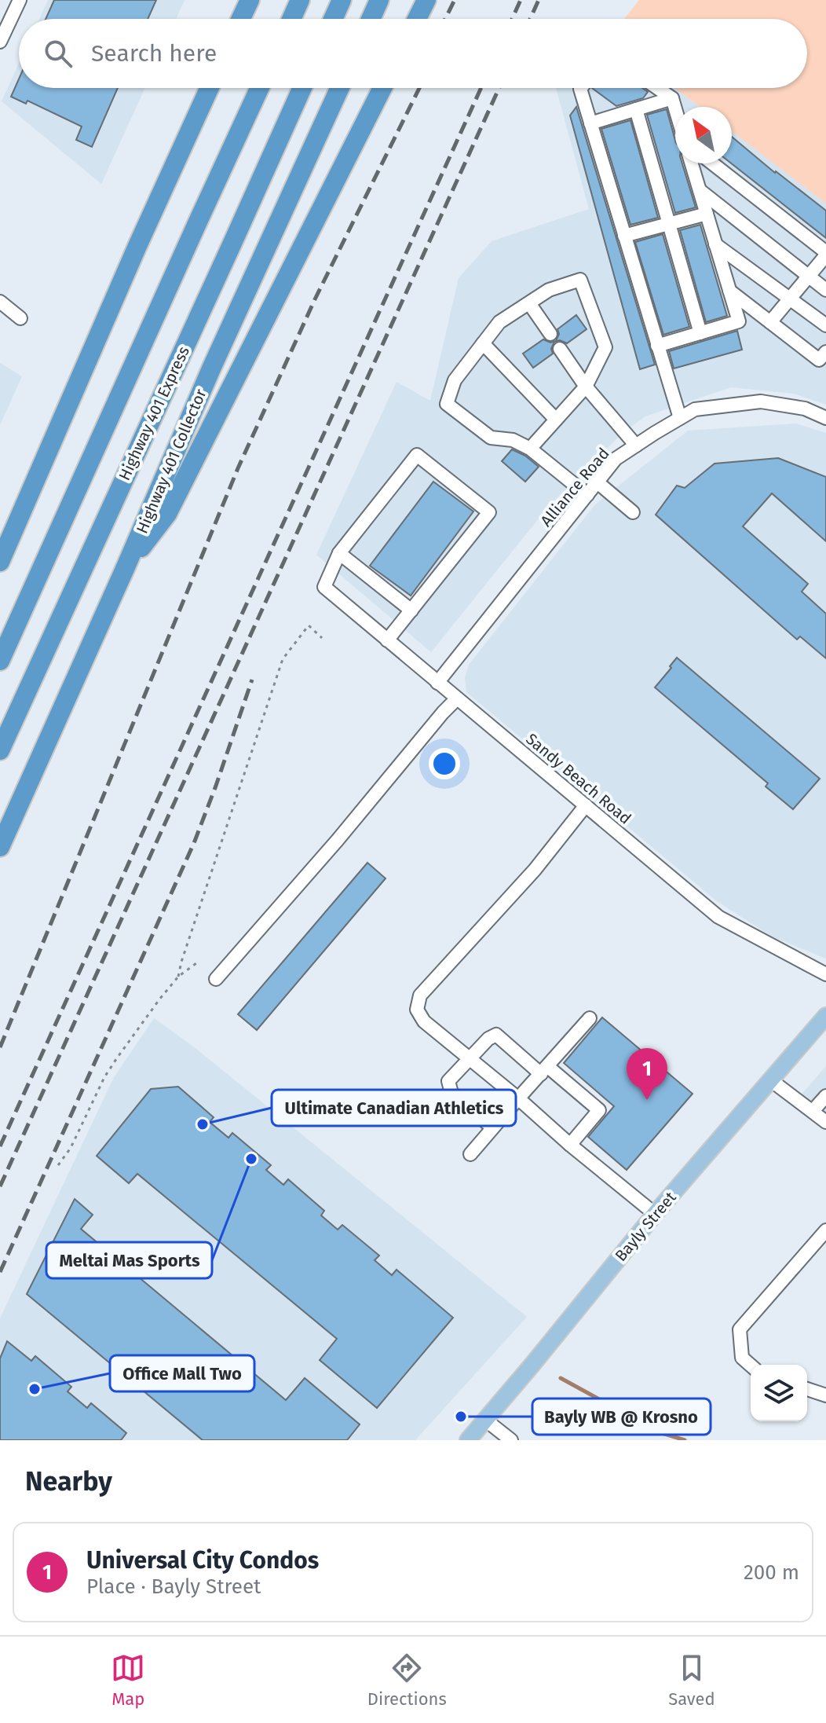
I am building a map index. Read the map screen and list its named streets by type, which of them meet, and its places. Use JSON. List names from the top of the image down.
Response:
{
  "streets": {
    "highway": ["Highway 401 Express", "Highway 401 Collector"],
    "main road": ["Bayly Street"],
    "street": ["Alliance Road", "Sandy Beach Road"]
  },
  "crossings": [
    ["Alliance Road", "Sandy Beach Road"]
  ],
  "places": [
    "Ultimate Canadian Athletics",
    "Meltai Mas Sports",
    "Office Mall Two",
    "Bayly WB @ Krosno"
  ],
  "north": "top left",
  "page": {
    "search": "Search here",
    "pins": "1",
    "heading": "Nearby",
    "list": [
      {
        "mark": "1",
        "name": "Universal City Condos",
        "note": "Place · Bayly Street",
        "value": "200 m"
      }
    ],
    "nav": ["Map", "Directions", "Saved"]
  }
}
